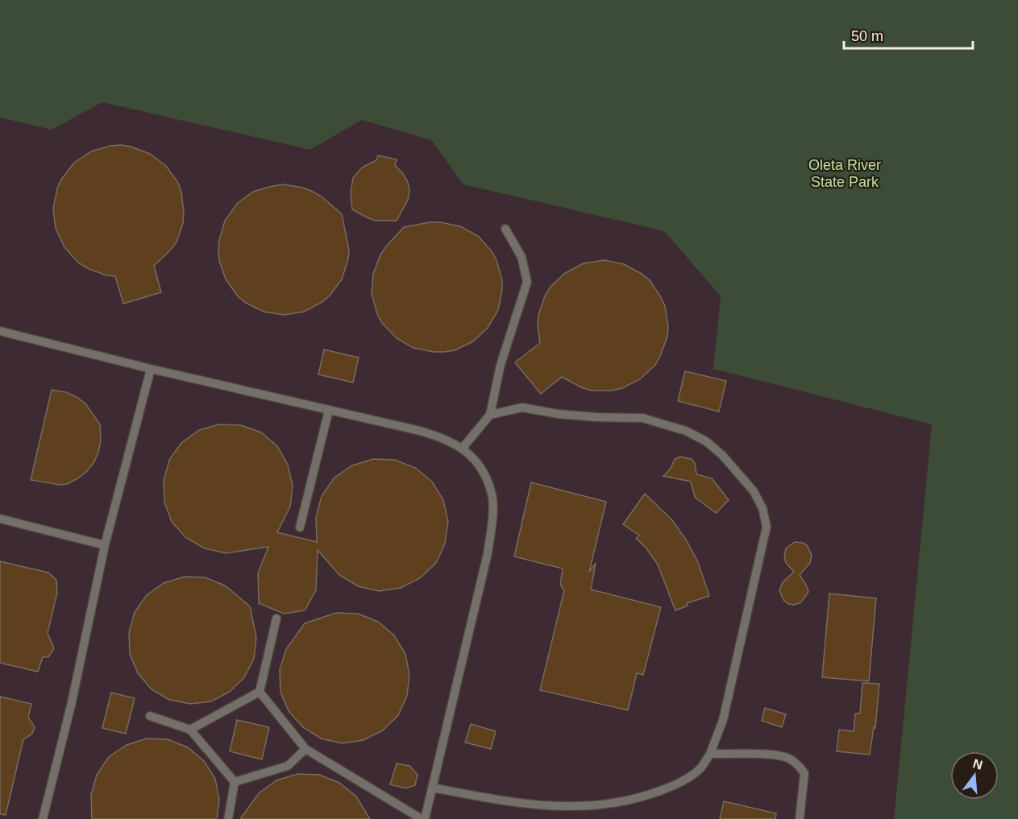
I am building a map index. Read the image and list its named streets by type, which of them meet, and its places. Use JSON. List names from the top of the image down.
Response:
{
  "parks": ["Oleta River State Park"],
  "scale_bar": "50 m",
  "north": "top"
}
